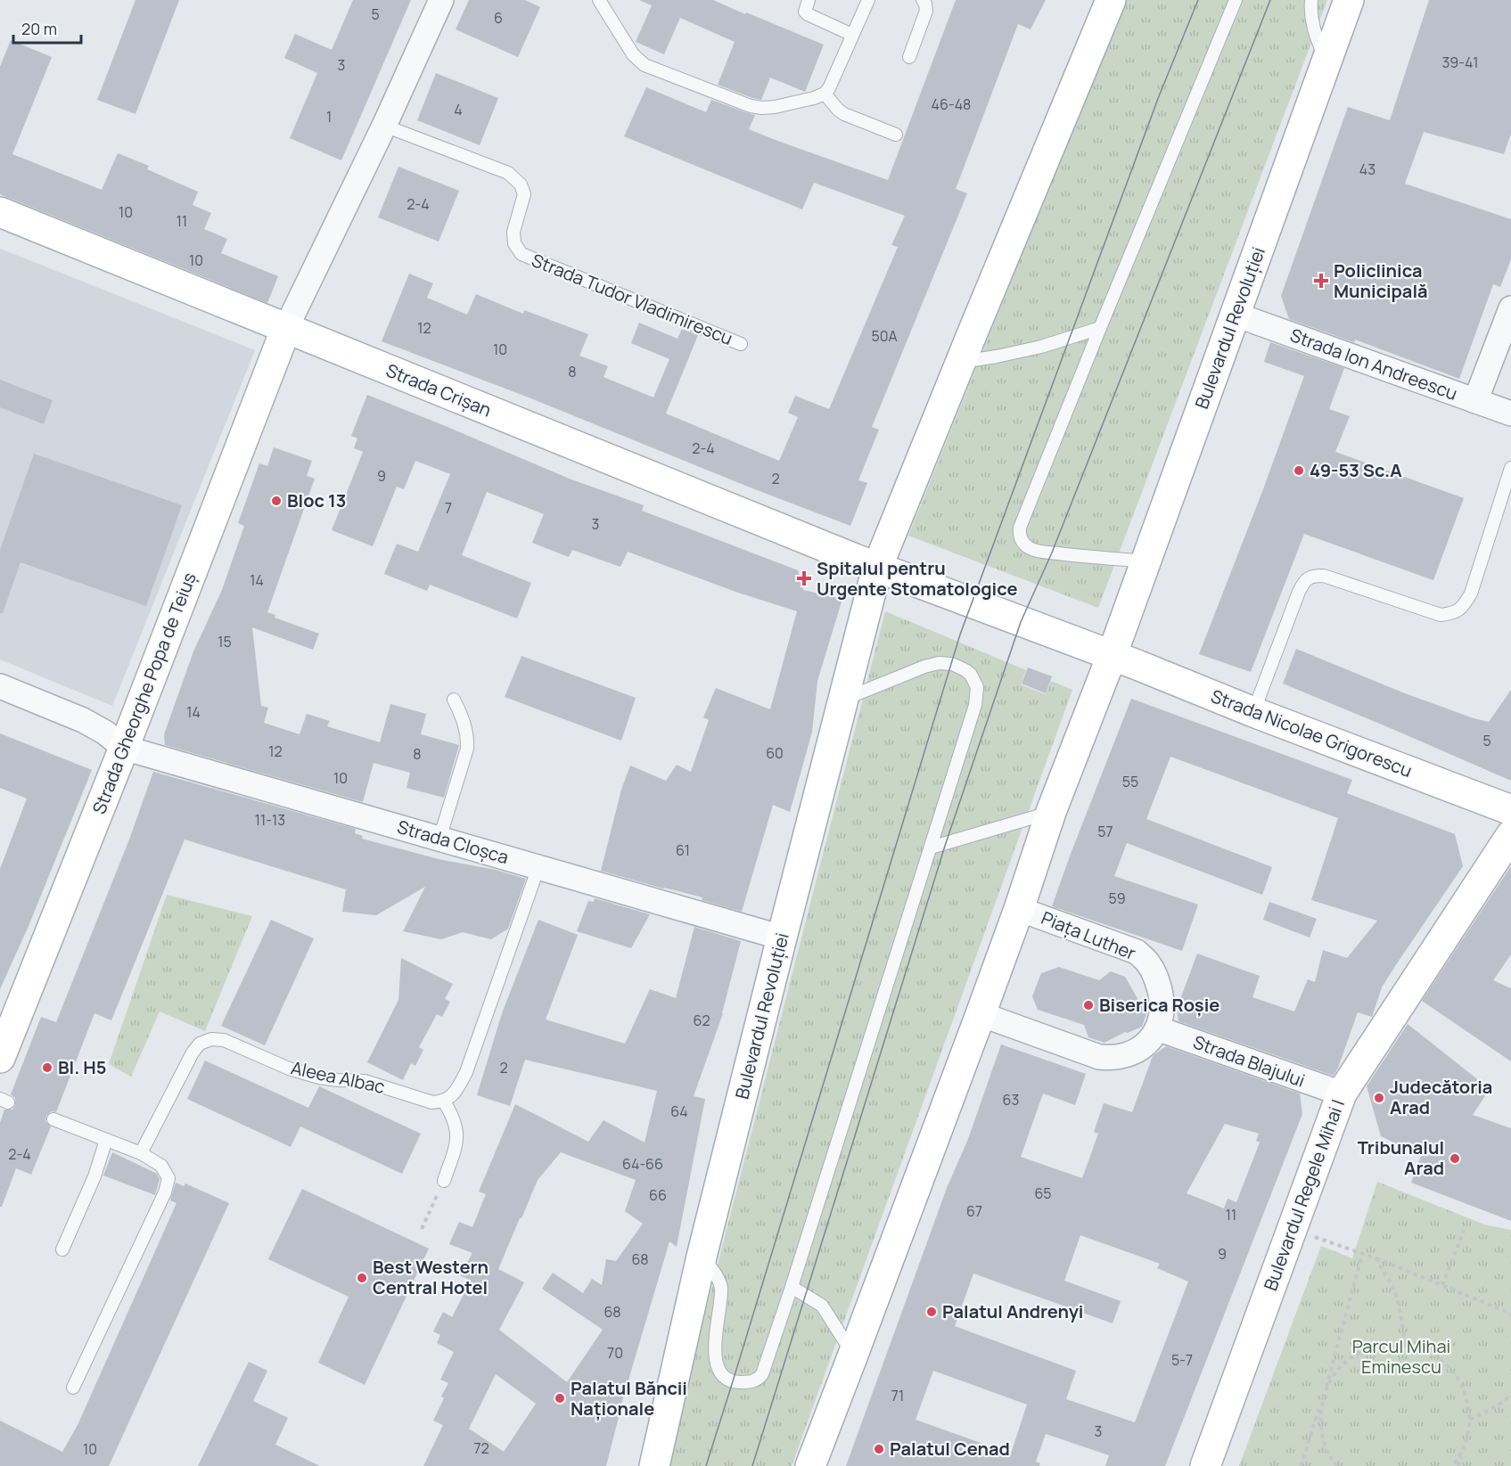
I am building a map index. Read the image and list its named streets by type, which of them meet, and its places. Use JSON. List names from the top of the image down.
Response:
{
  "streets": {
    "main road": [
      "Bulevardul Revoluției",
      "Strada Crișan",
      "Strada Gheorghe Popa de Teiuș",
      "Strada Nicolae Grigorescu",
      "Bulevardul Regele Mihai I"
    ],
    "street": [
      "Strada Ion Andreescu",
      "Strada Cloșca",
      "Piața Luther",
      "Strada Blajului"
    ],
    "lane": ["Strada Tudor Vladimirescu", "Aleea Albac"]
  },
  "crossings": [
    ["Bulevardul Revoluției", "Strada Ion Andreescu"],
    ["Bulevardul Revoluției", "Strada Crișan"],
    ["Bulevardul Revoluției", "Strada Nicolae Grigorescu"],
    ["Bulevardul Revoluției", "Strada Cloșca"],
    ["Bulevardul Revoluției", "Piața Luther"],
    ["Strada Crișan", "Strada Gheorghe Popa de Teiuș"],
    ["Strada Gheorghe Popa de Teiuș", "Strada Cloșca"],
    ["Piața Luther", "Strada Blajului"],
    ["Strada Blajului", "Bulevardul Regele Mihai I"]
  ],
  "parks": ["Parcul Mihai Eminescu"],
  "places": {
    "health": ["Policlinica Municipală", "Spitalul pentru Urgente Stomatologice"],
    "other": [
      "49-53 Sc.A",
      "Bloc 13",
      "Biserica Roșie",
      "Bl. H5",
      "Judecătoria Arad",
      "Tribunalul Arad",
      "Best Western Central Hotel",
      "Palatul Andrenyi",
      "Palatul Băncii Naționale",
      "Palatul Cenad"
    ]
  },
  "house_numbers": [
    "5",
    "6",
    "39-41",
    "3",
    "46-48",
    "4",
    "1",
    "43",
    "2-4",
    "10",
    "11",
    "10",
    "12",
    "50A",
    "10",
    "8",
    "2-4",
    "9",
    "2",
    "7",
    "3",
    "14",
    "15",
    "14",
    "5",
    "12",
    "60",
    "8",
    "10",
    "55",
    "11-13",
    "57",
    "61",
    "59",
    "62",
    "2",
    "63",
    "64",
    "2-4",
    "64-66",
    "65",
    "66",
    "67",
    "11",
    "9",
    "68",
    "68",
    "70",
    "5-7",
    "71",
    "3",
    "72",
    "10"
  ],
  "scale_bar": "20 m"
}
